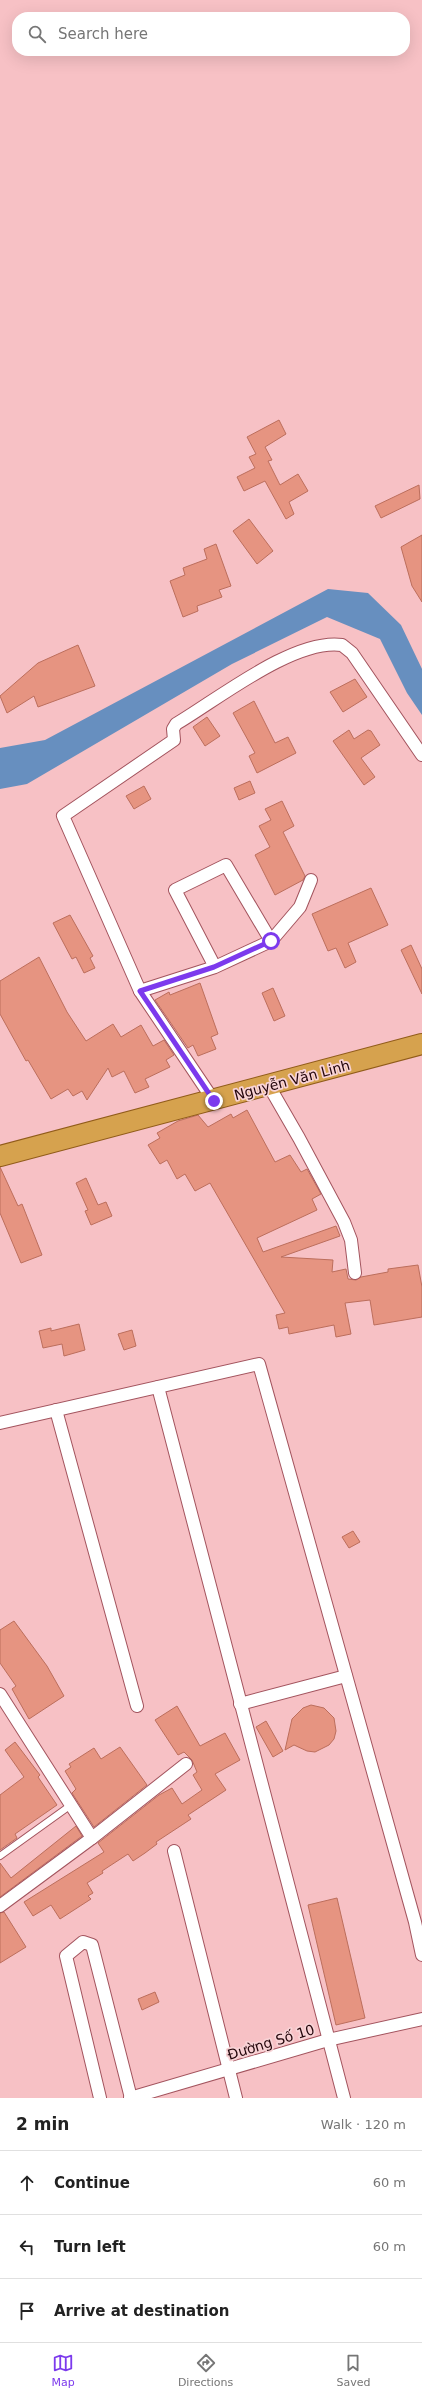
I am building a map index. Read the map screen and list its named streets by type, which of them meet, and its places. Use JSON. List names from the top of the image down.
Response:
{
  "streets": {
    "highway": ["Nguyễn Văn Linh"],
    "street": ["Đường Số 10"]
  },
  "page": {
    "search": "Search here",
    "heading": ["2 min", "Walk · 120 m"],
    "list": [
      ["Continue", "60 m"],
      ["Turn left", "60 m"],
      "Arrive at destination"
    ],
    "nav": ["Map", "Directions", "Saved"]
  }
}
